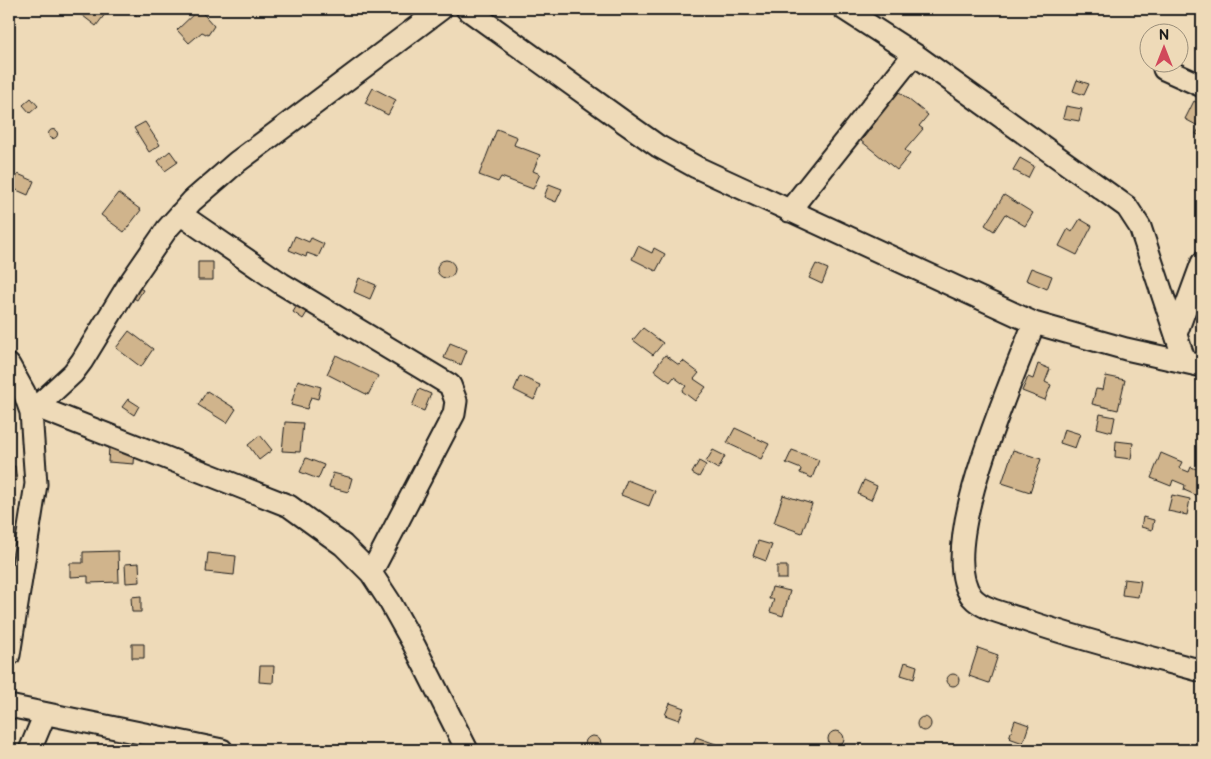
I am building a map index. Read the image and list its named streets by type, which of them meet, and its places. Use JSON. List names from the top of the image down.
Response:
{
  "north": "top"
}
